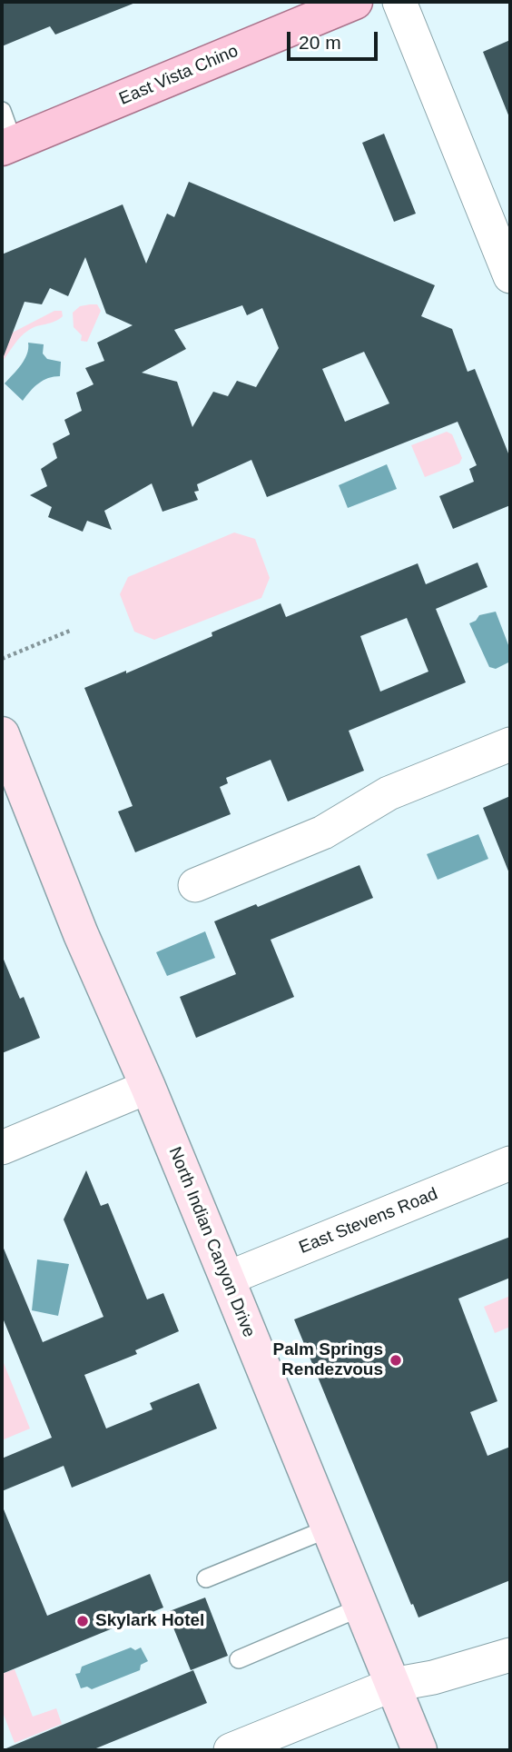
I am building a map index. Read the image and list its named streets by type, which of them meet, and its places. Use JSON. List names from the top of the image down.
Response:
{
  "streets": {
    "main road": ["East Vista Chino", "North Indian Canyon Drive"],
    "street": ["East Stevens Road"]
  },
  "crossings": [
    ["East Stevens Road", "North Indian Canyon Drive"]
  ],
  "places": ["Palm Springs Rendezvous", "Skylark Hotel"],
  "scale_bar": "20 m"
}
